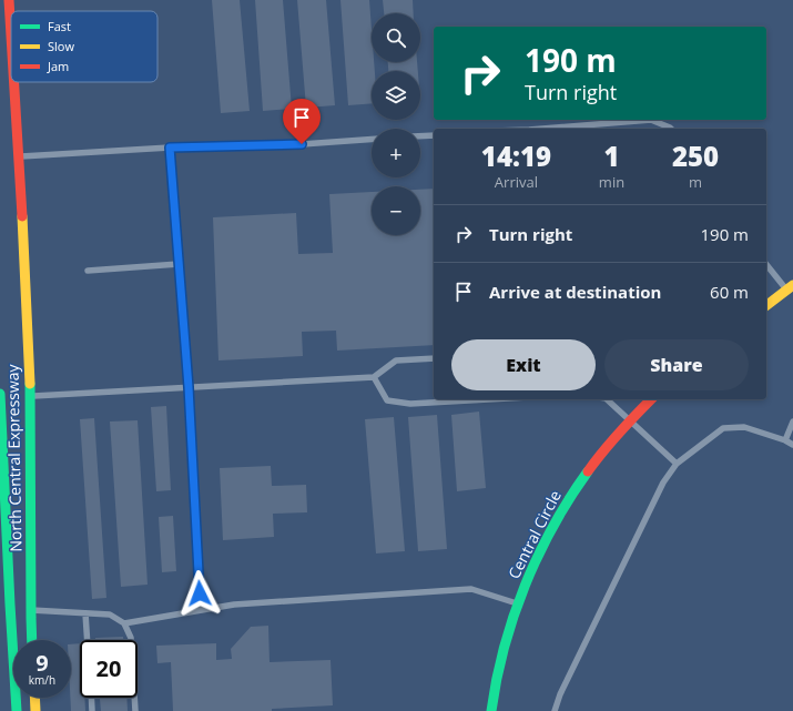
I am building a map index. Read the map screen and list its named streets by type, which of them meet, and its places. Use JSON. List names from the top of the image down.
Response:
{
  "streets": {
    "main road": ["North Central Expressway", "Central Circle"]
  },
  "legend": ["Fast", "Slow", "Jam"],
  "page": {
    "map_buttons": ["+", "−"],
    "turn": ["190 m", "Turn right"],
    "eta": [
      "14:19",
      "Arrival",
      "1",
      "min",
      "250",
      "m"
    ],
    "list": [
      {
        "name": "Turn right",
        "value": "190 m"
      },
      {
        "name": "Arrive at destination",
        "value": "60 m"
      }
    ],
    "buttons": ["Exit", "Share"],
    "speed": "9 km/h",
    "limit": "20"
  }
}
